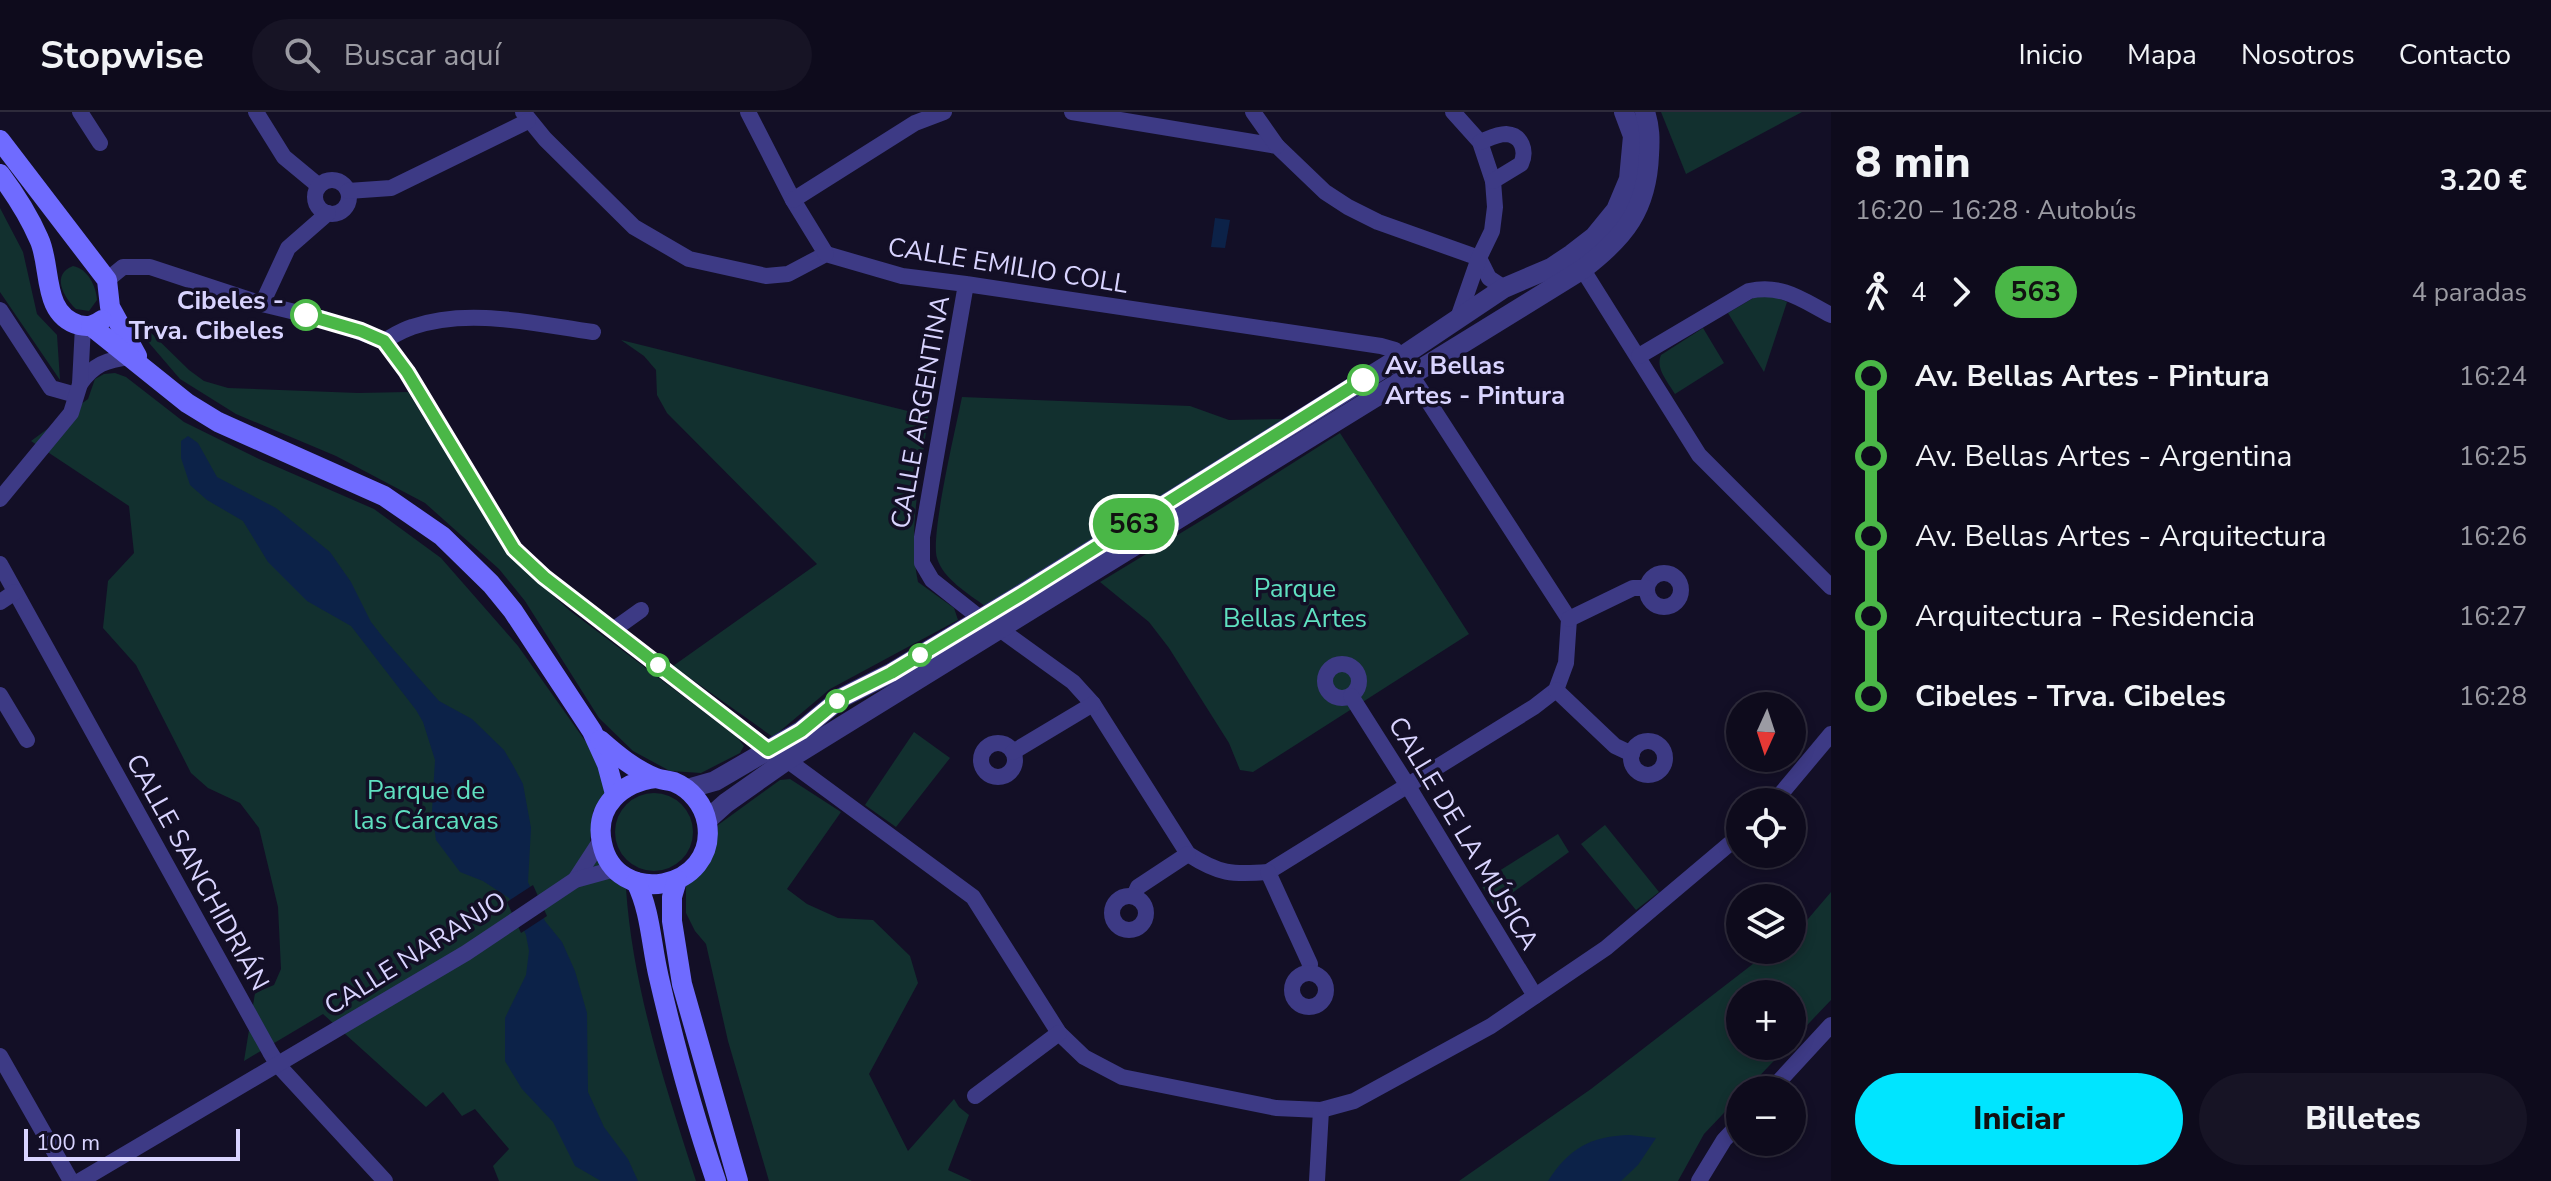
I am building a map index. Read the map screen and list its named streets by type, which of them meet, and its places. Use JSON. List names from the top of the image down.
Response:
{
  "streets": {
    "street": [
      "CALLE EMILIO COLL",
      "CALLE ARGENTINA",
      "CALLE DE LA MÚSICA",
      "CALLE SANCHIDRIÁN",
      "CALLE NARANJO"
    ]
  },
  "crossings": [
    ["CALLE EMILIO COLL", "CALLE ARGENTINA"],
    ["CALLE SANCHIDRIÁN", "CALLE NARANJO"]
  ],
  "parks": ["Parque Bellas Artes", "Parque de las Cárcavas"],
  "places": ["Cibeles - Trva. Cibeles", "Av. Bellas Artes - Pintura"],
  "lines": ["bus line 563"],
  "scale_bar": "100 m",
  "north": "bottom",
  "page": {
    "header": "Stopwise",
    "search": "Buscar aquí",
    "nav": [
      "Inicio",
      "Mapa",
      "Nosotros",
      "Contacto"
    ],
    "on_map": "563",
    "heading": ["8 min", "16:20 – 16:28 · Autobús", "3.20 €"],
    "legs": ["4", "563", "4 paradas"],
    "list": [
      {
        "name": "Av. Bellas Artes - Pintura",
        "value": "16:24"
      },
      {
        "name": "Av. Bellas Artes - Argentina",
        "value": "16:25"
      },
      {
        "name": "Av. Bellas Artes - Arquitectura",
        "value": "16:26"
      },
      {
        "name": "Arquitectura - Residencia",
        "value": "16:27"
      },
      {
        "name": "Cibeles - Trva. Cibeles",
        "value": "16:28"
      }
    ],
    "map_buttons": ["+", "−"],
    "buttons": ["Iniciar", "Billetes"],
    "scale": "100 m"
  }
}
